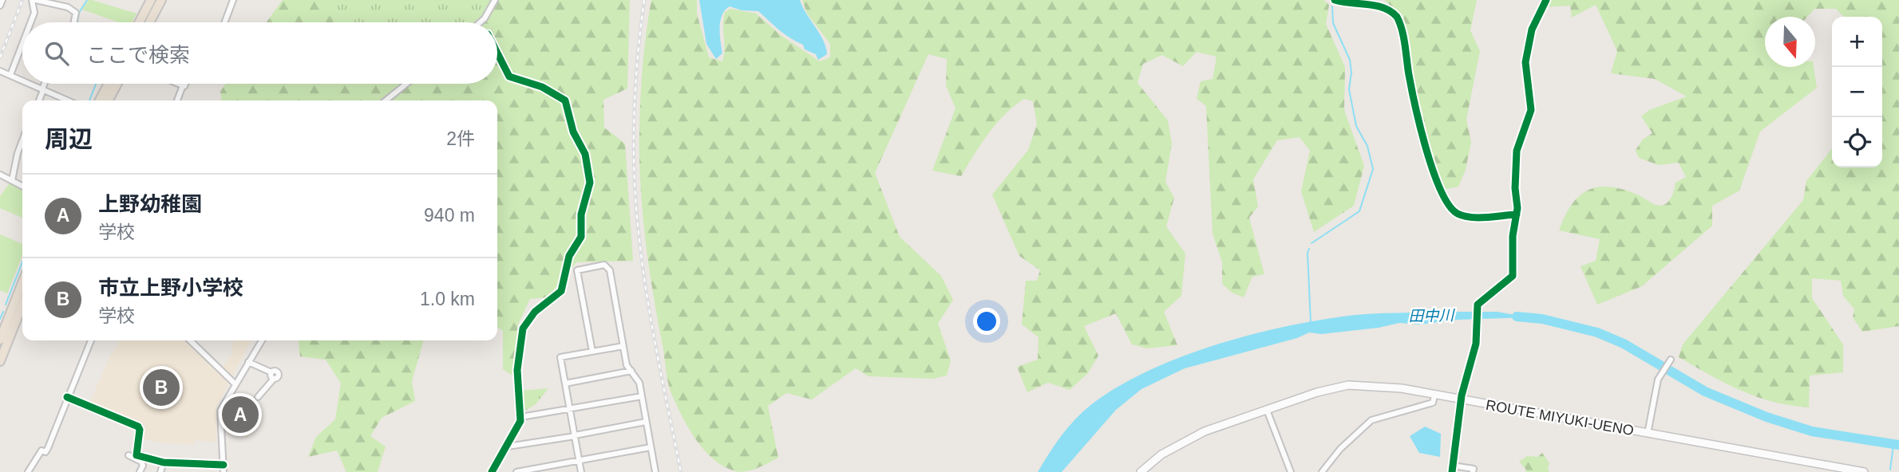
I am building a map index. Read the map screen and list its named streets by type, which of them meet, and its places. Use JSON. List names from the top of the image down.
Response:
{
  "streets": {
    "main road": ["ROUTE MIYUKI-UENO"]
  },
  "water": ["田中川"],
  "north": "bottom",
  "page": {
    "map_buttons": ["+", "−"],
    "search": "ここで検索",
    "heading": ["周辺", "2件"],
    "list": [
      {
        "mark": "A",
        "name": "上野幼稚園",
        "note": "学校",
        "value": "940 m"
      },
      {
        "mark": "B",
        "name": "市立上野小学校",
        "note": "学校",
        "value": "1.0 km"
      }
    ],
    "pins": ["B", "A"]
  }
}
